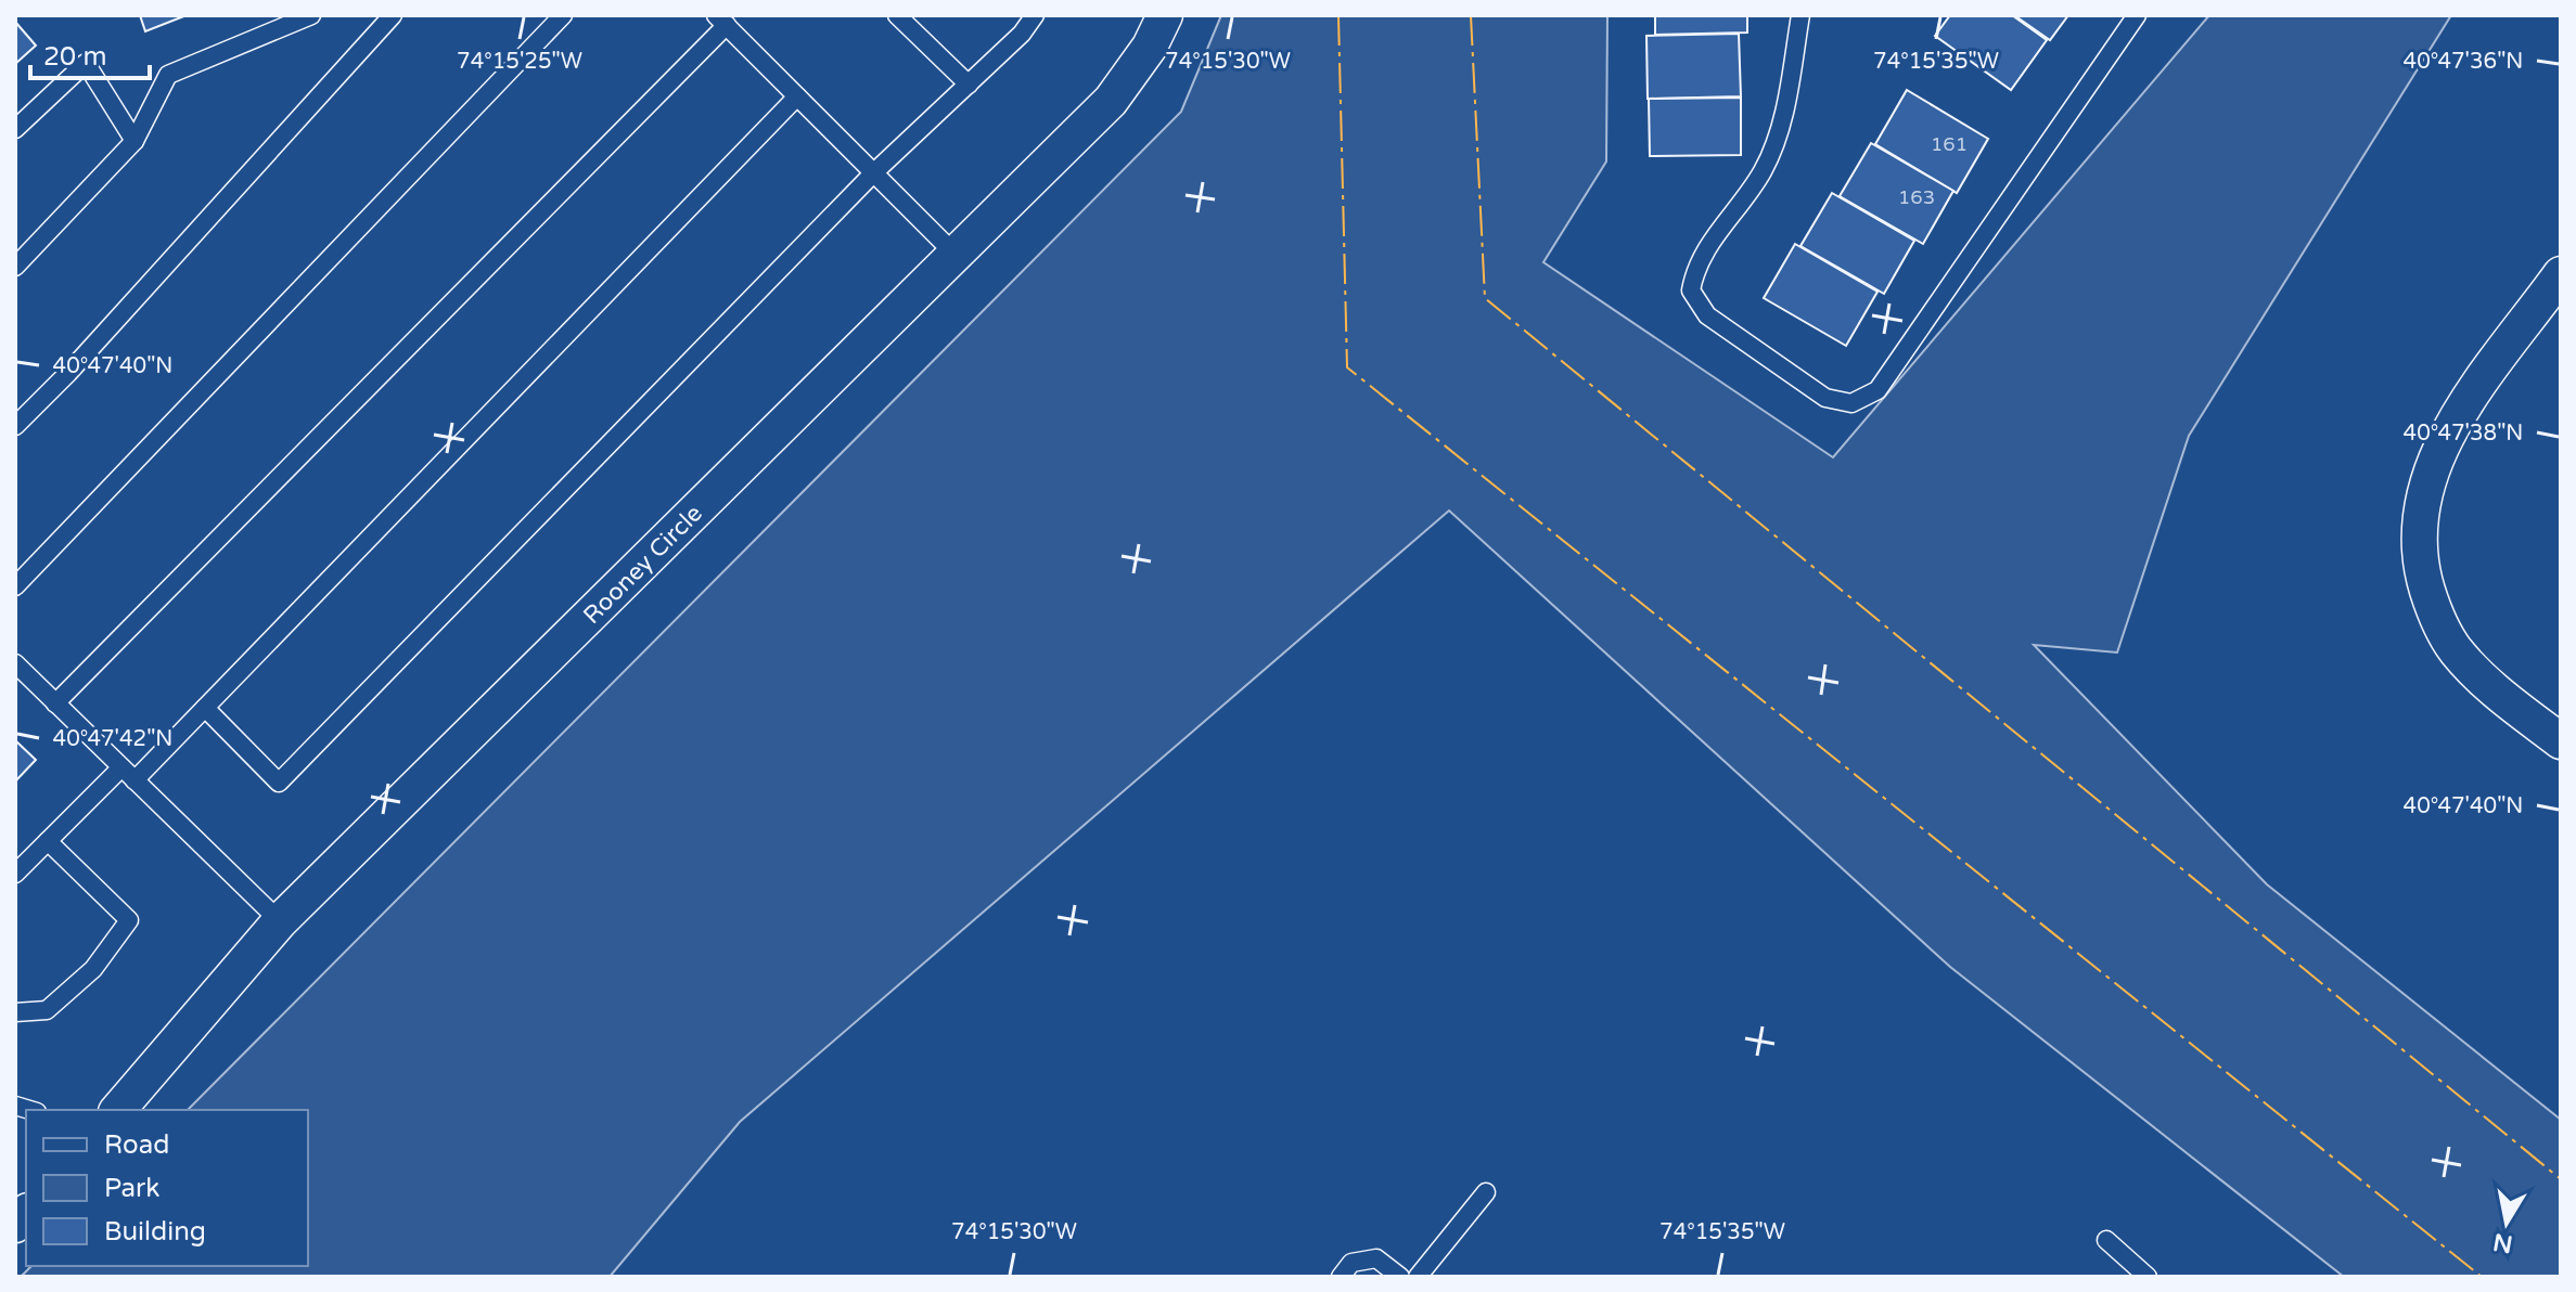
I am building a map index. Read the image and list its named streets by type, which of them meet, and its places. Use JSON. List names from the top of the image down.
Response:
{
  "streets": {
    "street": ["Rooney Circle"]
  },
  "house_numbers": ["161", "163"],
  "legend": ["Road", "Park", "Building"],
  "scale_bar": "20 m",
  "north": "bottom",
  "coordinates": [
    "40°47'36\"N",
    "74°15'25\"W",
    "74°15'30\"W",
    "74°15'35\"W",
    "40°47'40\"N",
    "40°47'38\"N",
    "40°47'42\"N"
  ]
}
